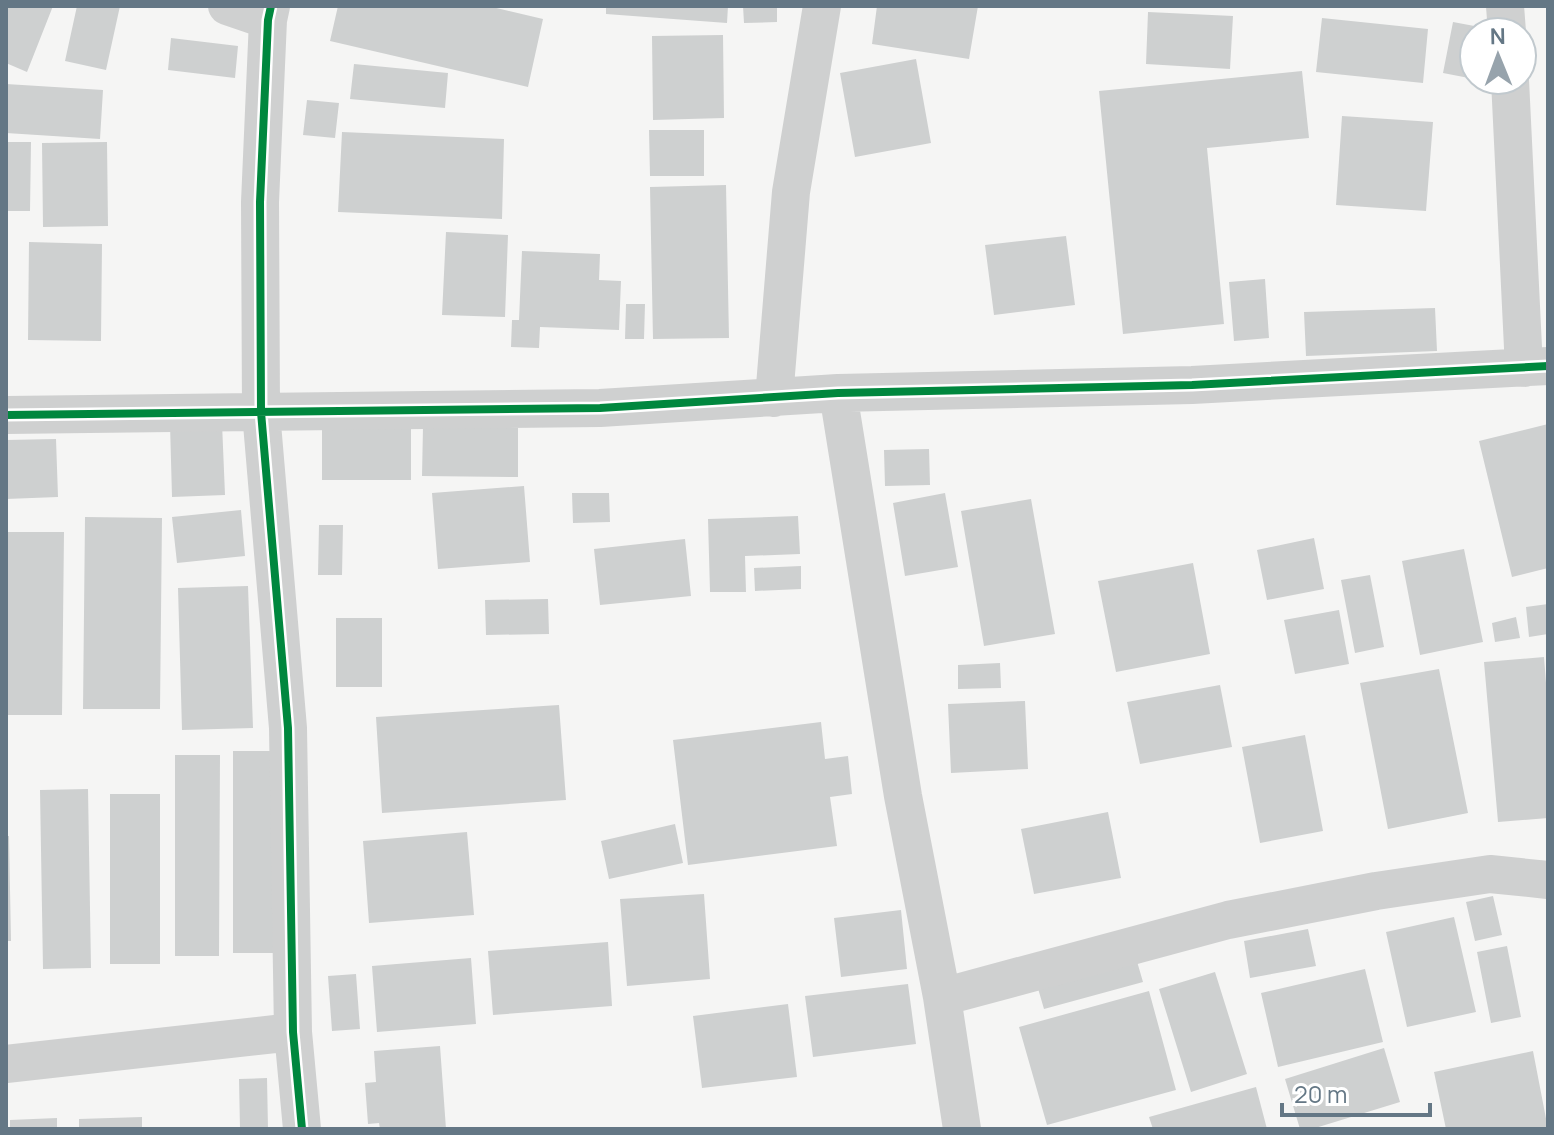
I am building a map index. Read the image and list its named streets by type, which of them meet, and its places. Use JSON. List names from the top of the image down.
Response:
{
  "scale_bar": "20 m",
  "north": "top"
}
